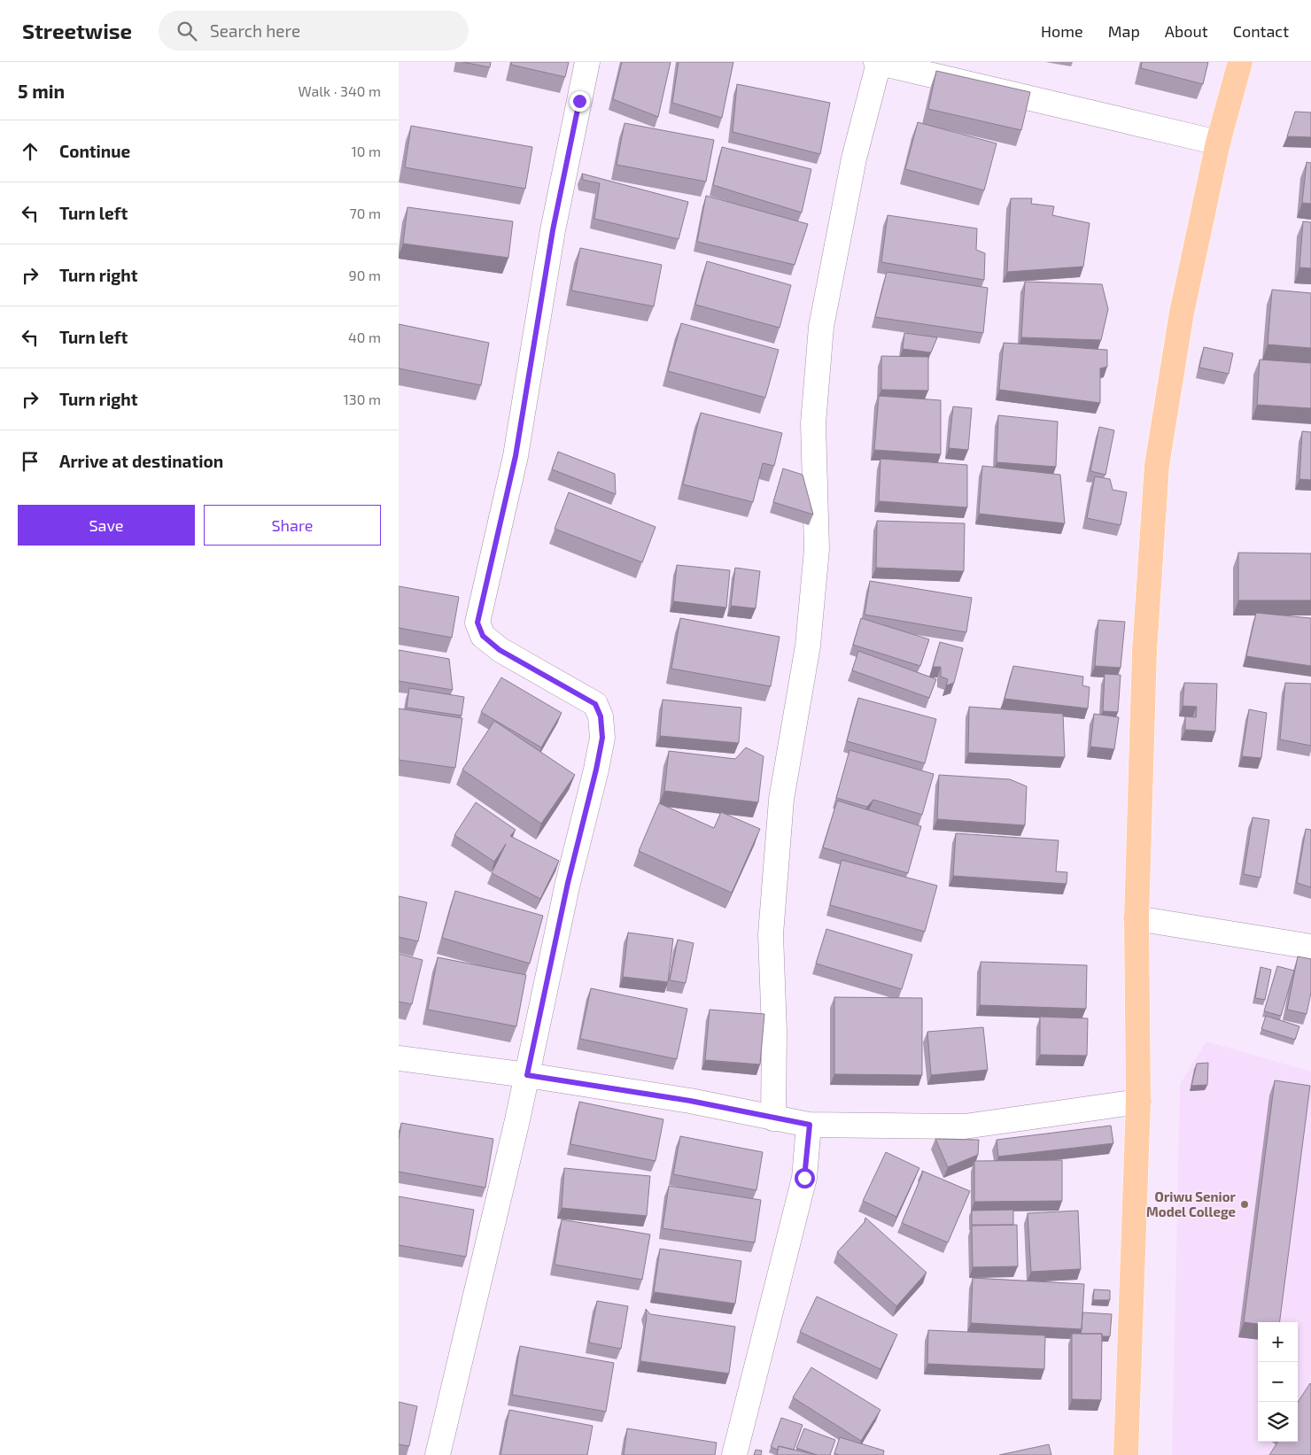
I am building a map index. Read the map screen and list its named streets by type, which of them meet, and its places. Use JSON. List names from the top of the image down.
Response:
{
  "places": ["Oriwu Senior Model College"],
  "page": {
    "header": "Streetwise",
    "search": "Search here",
    "nav": [
      "Home",
      "Map",
      "About",
      "Contact"
    ],
    "heading": ["5 min", "Walk · 340 m"],
    "list": [
      ["Continue", "10 m"],
      ["Turn left", "70 m"],
      ["Turn right", "90 m"],
      ["Turn left", "40 m"],
      ["Turn right", "130 m"],
      "Arrive at destination"
    ],
    "buttons": ["Save", "Share"],
    "map_buttons": ["+", "−"]
  }
}
